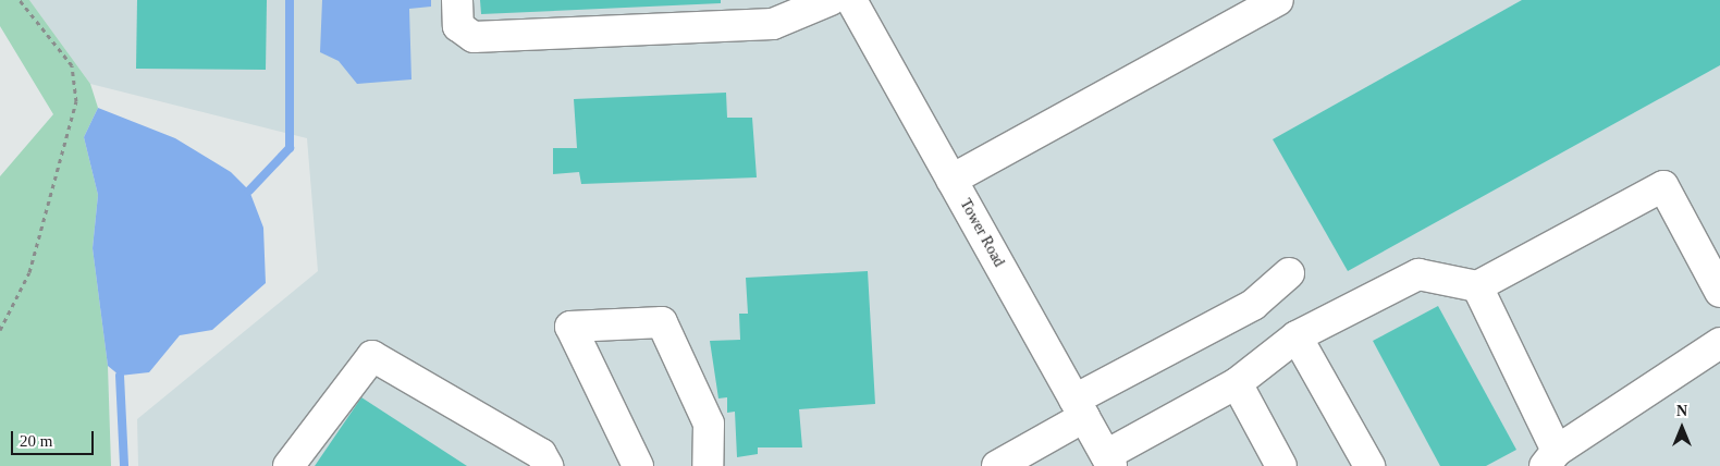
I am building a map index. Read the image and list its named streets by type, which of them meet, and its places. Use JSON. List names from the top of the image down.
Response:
{
  "streets": {
    "street": ["Tower Road"]
  },
  "scale_bar": "20 m",
  "north": "top"
}
